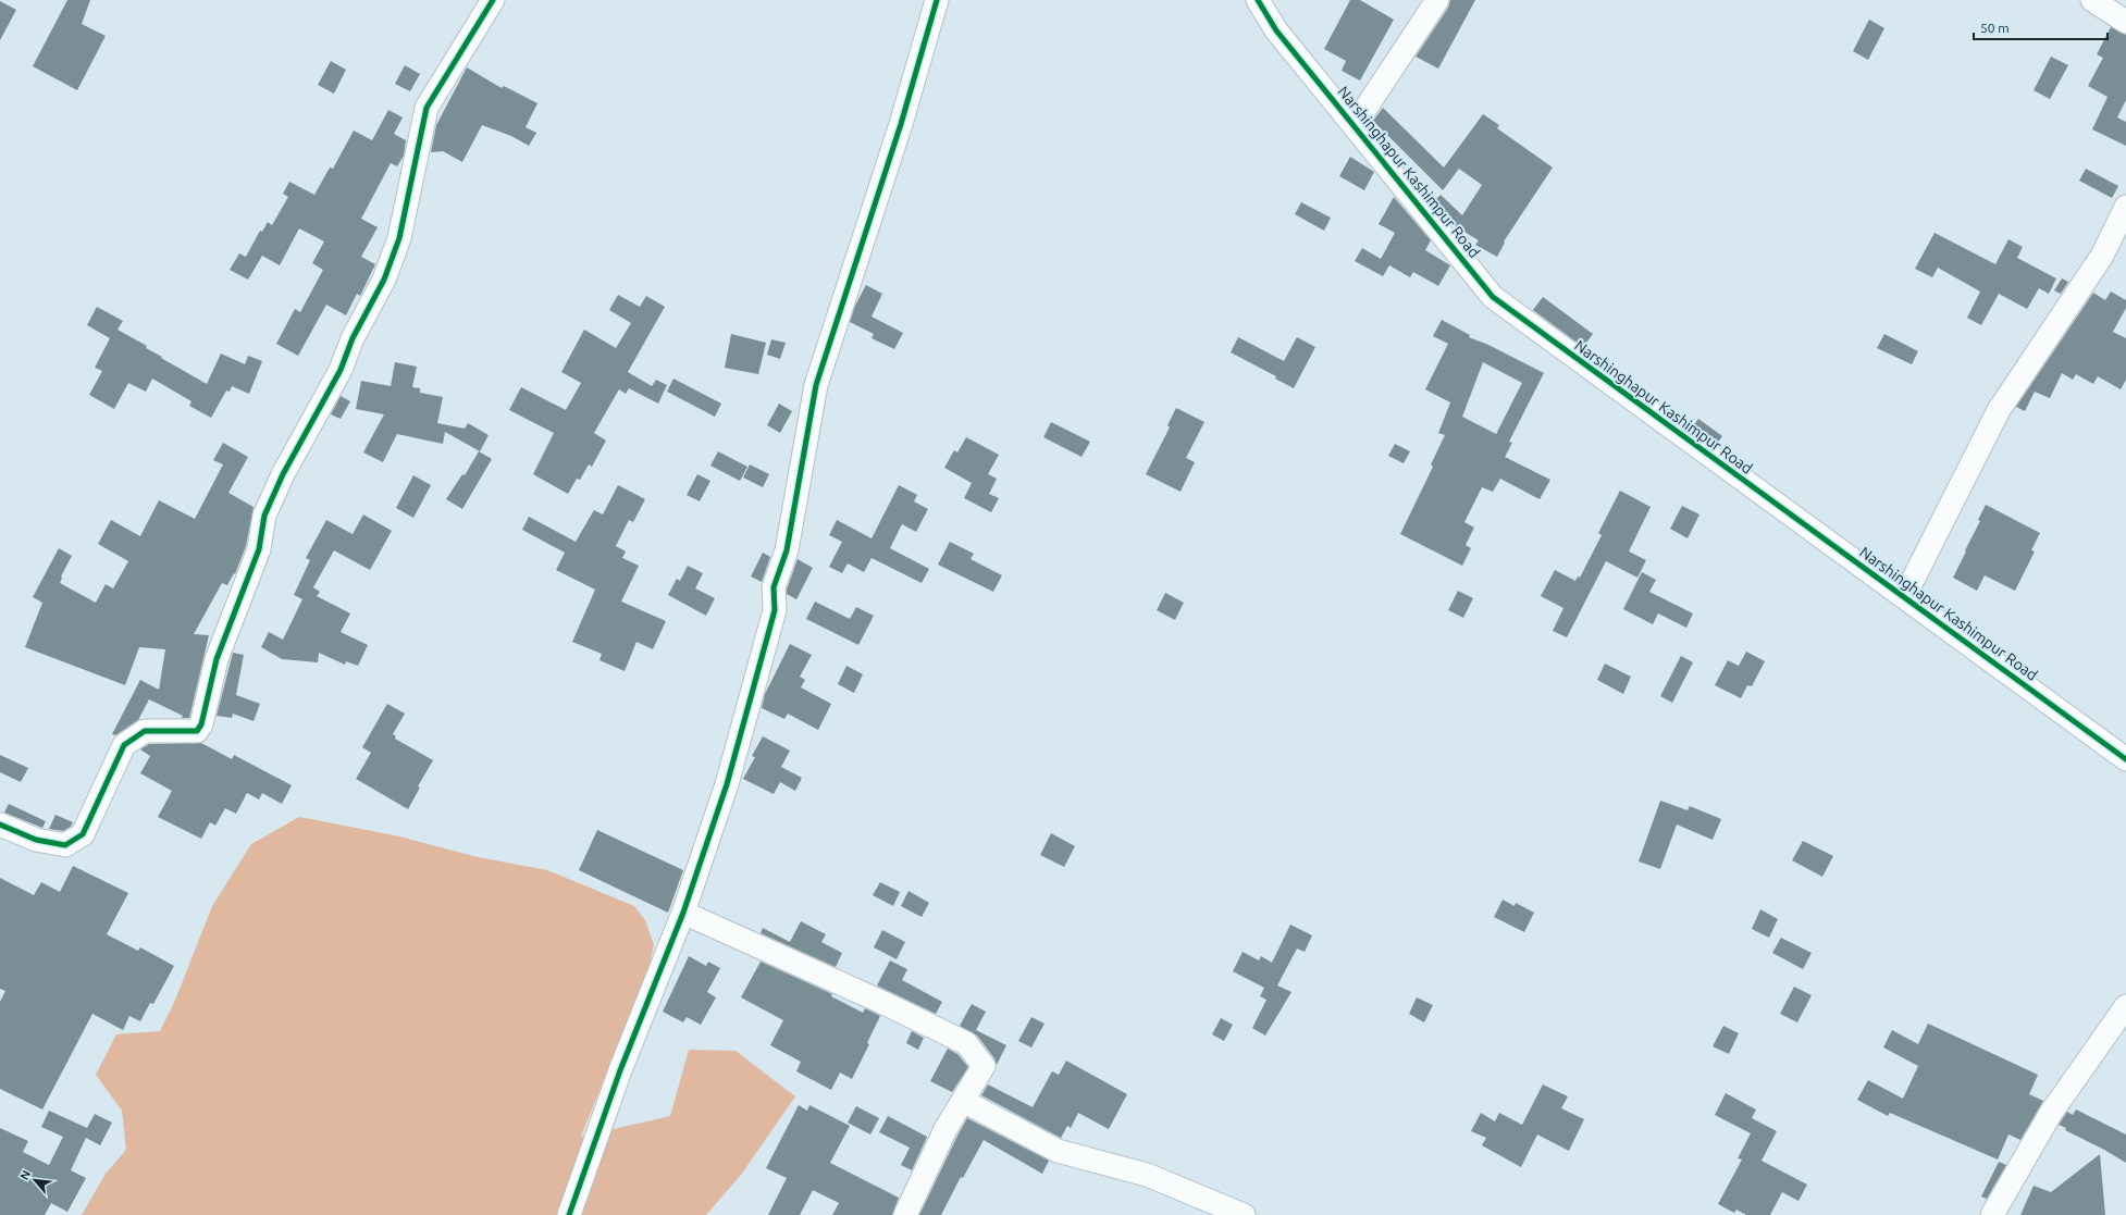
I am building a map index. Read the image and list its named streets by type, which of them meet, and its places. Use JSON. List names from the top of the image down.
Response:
{
  "streets": {
    "street": ["Narshinghapur Kashimpur Road"]
  },
  "scale_bar": "50 m",
  "north": "top left"
}
